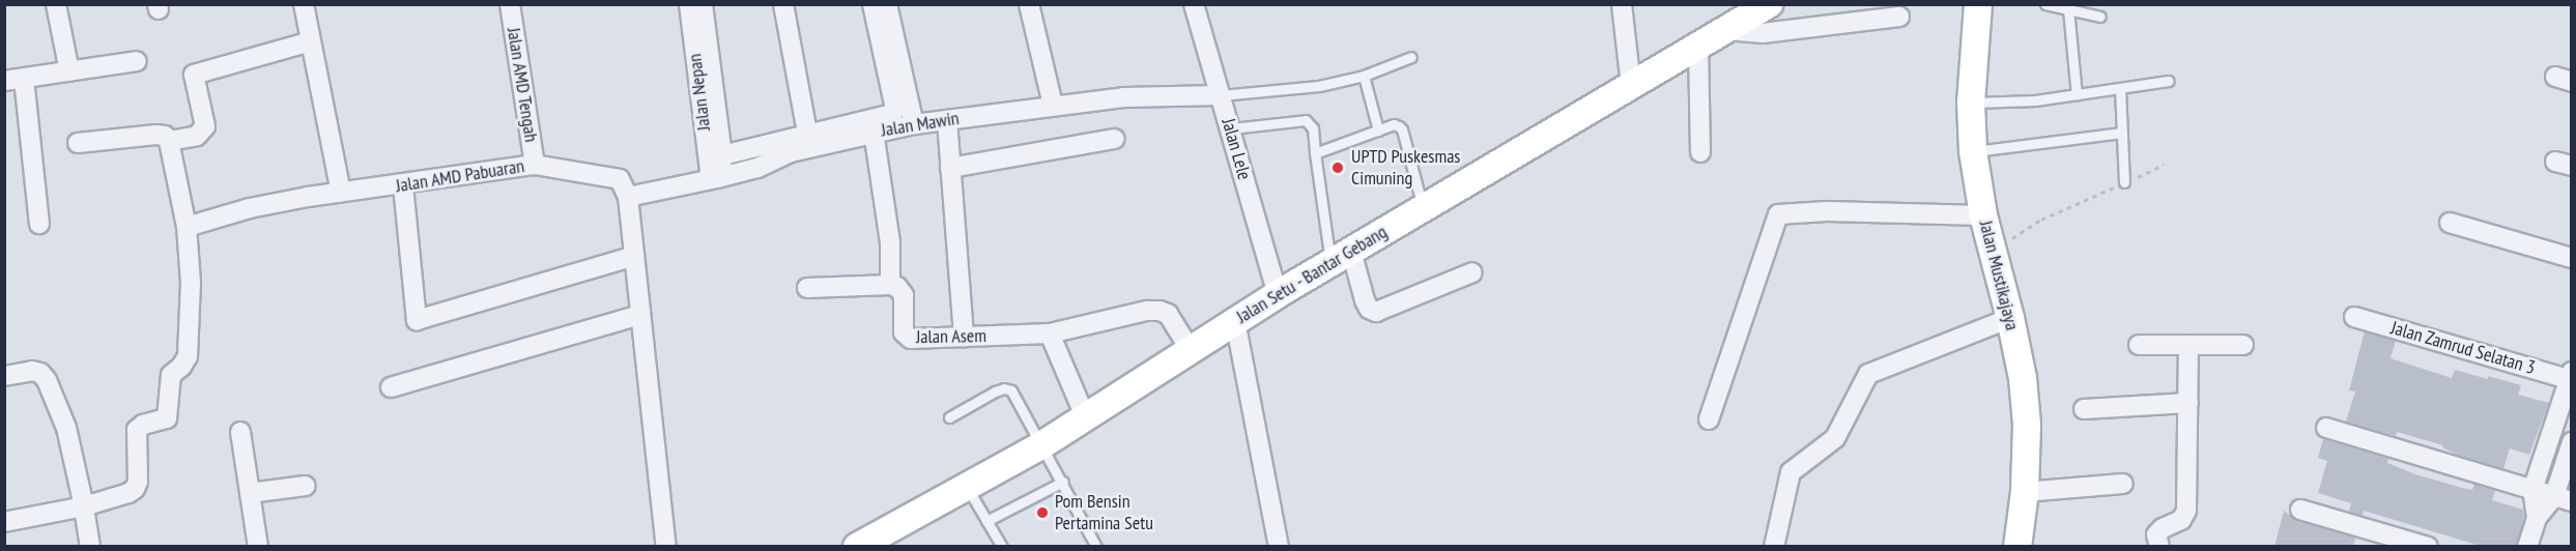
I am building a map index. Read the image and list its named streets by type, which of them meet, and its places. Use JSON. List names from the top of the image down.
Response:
{
  "streets": {
    "main road": ["Jalan Setu - Bantar Gebang", "Jalan Mustikajaya"],
    "street": [
      "Jalan AMD Tengah",
      "Jalan Nepan",
      "Jalan Mawin",
      "Jalan Lele",
      "Jalan AMD Pabuaran",
      "Jalan Asem",
      "Jalan Zamrud Selatan 3"
    ]
  },
  "crossings": [
    ["Jalan AMD Tengah", "Jalan AMD Pabuaran"],
    ["Jalan Nepan", "Jalan Mawin"],
    ["Jalan Mawin", "Jalan Lele"],
    ["Jalan Mawin", "Jalan AMD Pabuaran"],
    ["Jalan Lele", "Jalan Setu - Bantar Gebang"],
    ["Jalan Setu - Bantar Gebang", "Jalan Asem"]
  ],
  "places": ["UPTD Puskesmas Cimuning", "Pom Bensin Pertamina Setu"]
}
